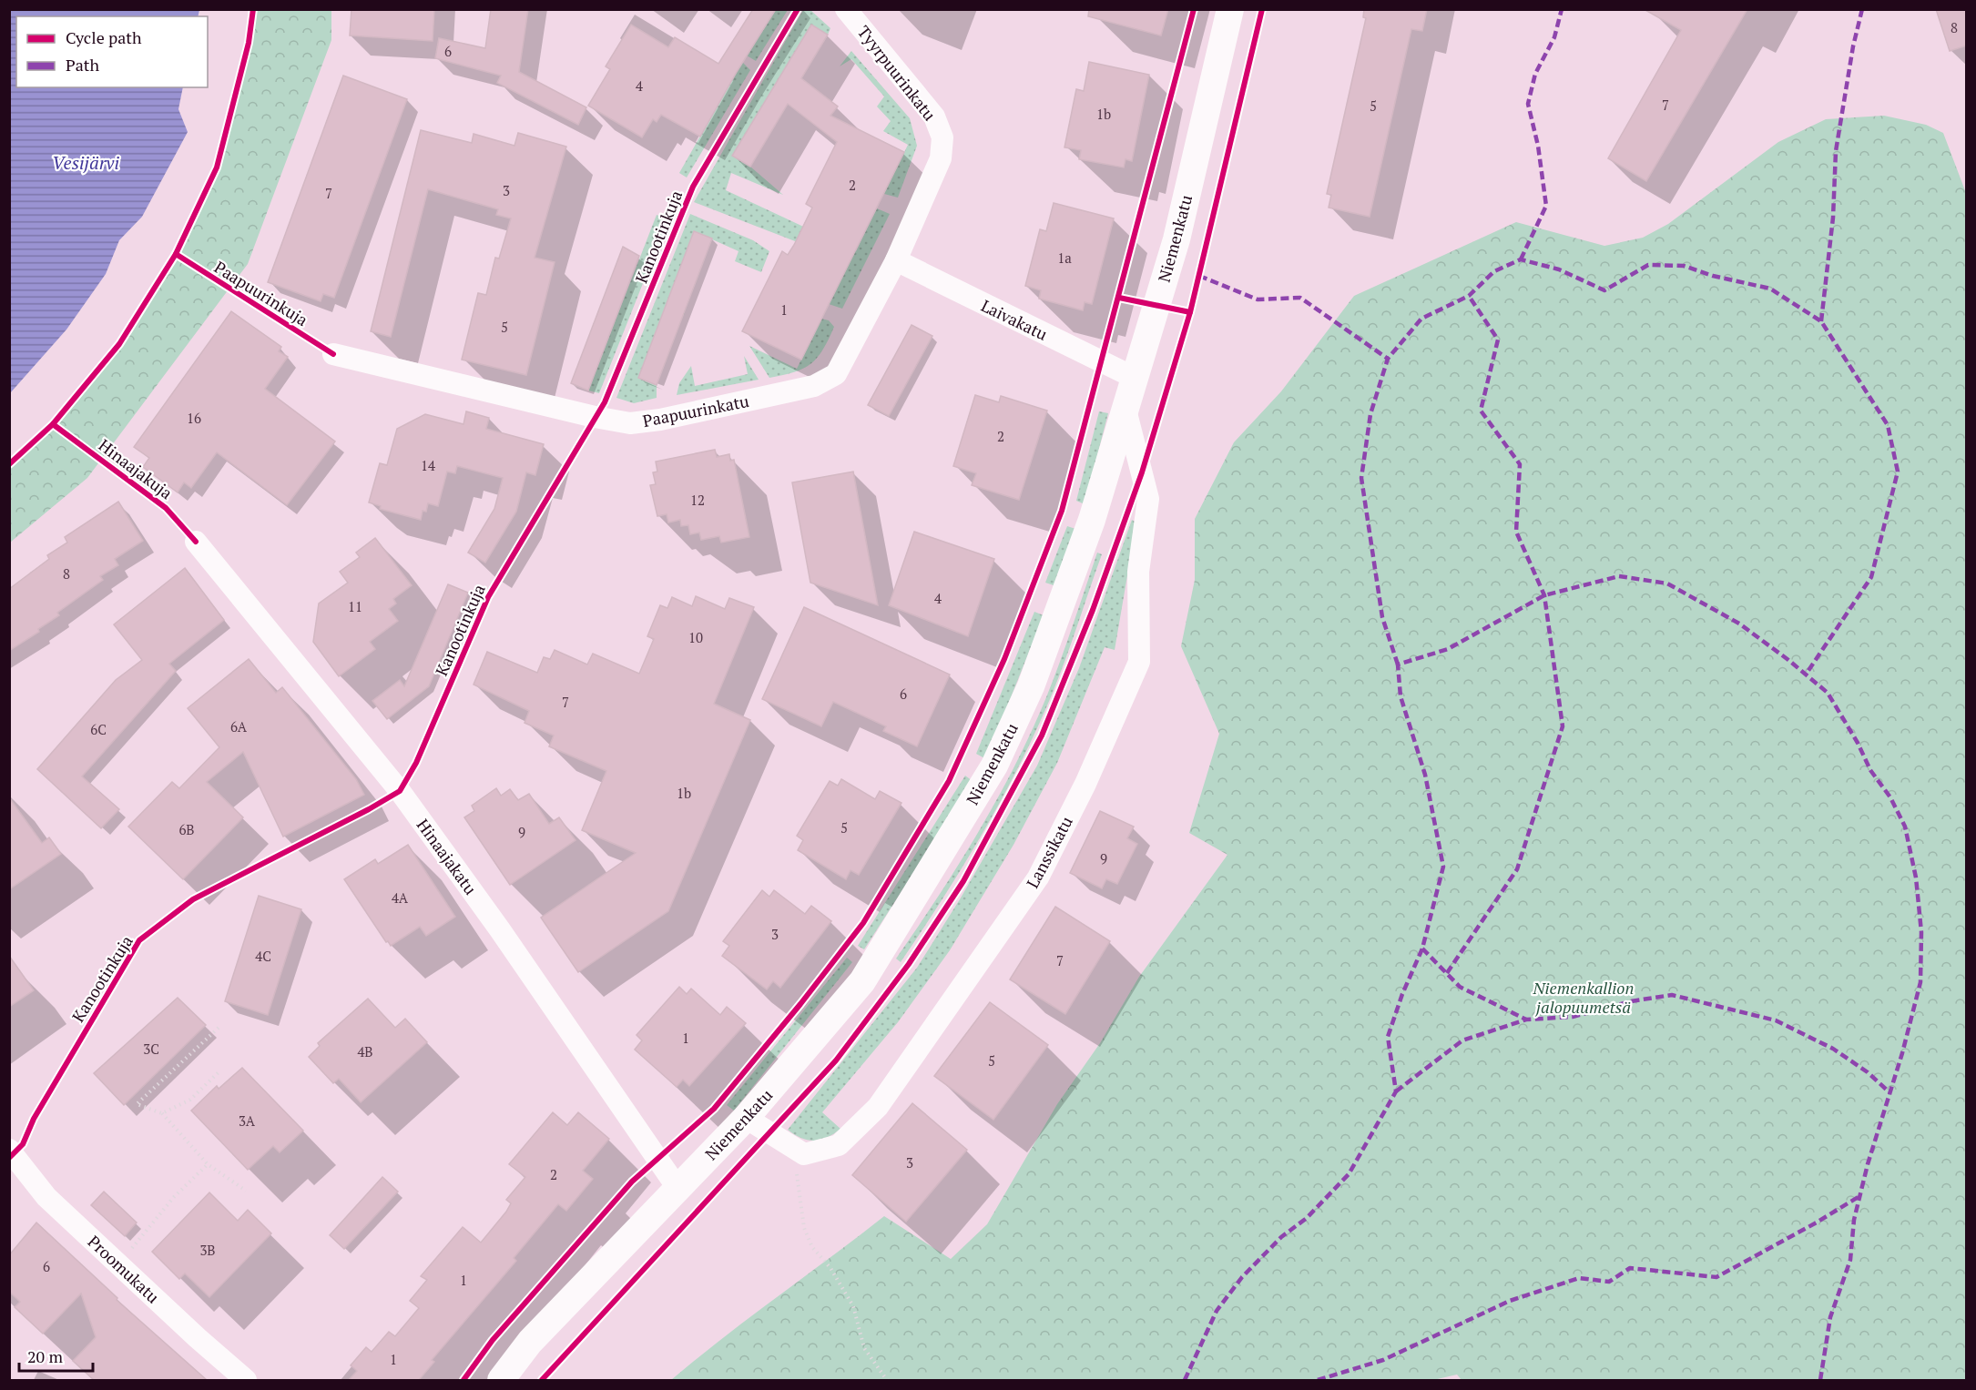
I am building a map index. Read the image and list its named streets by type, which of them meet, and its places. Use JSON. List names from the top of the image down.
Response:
{
  "streets": {
    "street": [
      "Tyyrpuurinkatu",
      "Niemenkatu",
      "Laivakatu",
      "Paapuurinkatu",
      "Lanssikatu",
      "Hinaajakatu",
      "Proomukatu"
    ],
    "cycle path": ["Kanootinkuja", "Paapuurinkuja", "Hinaajakuja"]
  },
  "crossings": [
    ["Tyyrpuurinkatu", "Laivakatu"],
    ["Tyyrpuurinkatu", "Paapuurinkatu"],
    ["Niemenkatu", "Laivakatu"],
    ["Niemenkatu", "Lanssikatu"],
    ["Niemenkatu", "Hinaajakatu"],
    ["Laivakatu", "Paapuurinkatu"]
  ],
  "water": ["Vesijärvi"],
  "parks": ["Niemenkallion jalopuumetsä"],
  "house_numbers": [
    "8",
    "6",
    "4",
    "7",
    "5",
    "1b",
    "2",
    "3",
    "7",
    "1a",
    "1",
    "5",
    "16",
    "2",
    "14",
    "12",
    "8",
    "4",
    "11",
    "10",
    "6",
    "7",
    "6A",
    "6C",
    "1b",
    "5",
    "6B",
    "9",
    "9",
    "4A",
    "3",
    "4C",
    "7",
    "1",
    "3C",
    "4B",
    "5",
    "3A",
    "3",
    "2",
    "3B",
    "6",
    "1",
    "1"
  ],
  "legend": ["Cycle path", "Path"],
  "scale_bar": "20 m"
}
